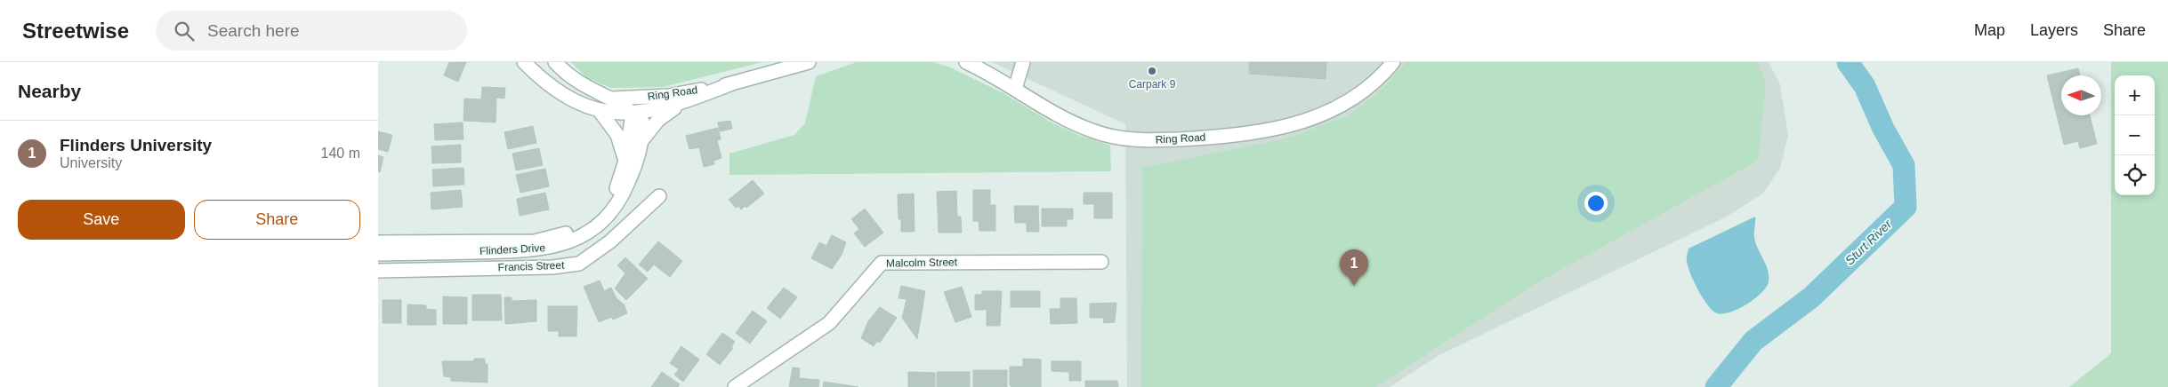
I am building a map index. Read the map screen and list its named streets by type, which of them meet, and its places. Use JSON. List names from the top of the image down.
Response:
{
  "streets": {
    "street": [
      "Ring Road",
      "Flinders Drive",
      "Malcolm Street",
      "Francis Street"
    ]
  },
  "crossings": [
    ["Ring Road", "Flinders Drive"]
  ],
  "water": ["Sturt River"],
  "places": ["Carpark 9"],
  "north": "left",
  "page": {
    "header": "Streetwise",
    "search": "Search here",
    "nav": ["Map", "Layers", "Share"],
    "heading": "Nearby",
    "map_buttons": ["+", "−"],
    "list": [
      {
        "mark": "1",
        "name": "Flinders University",
        "note": "University",
        "value": "140 m"
      }
    ],
    "buttons": ["Save", "Share"],
    "pins": "1"
  }
}
